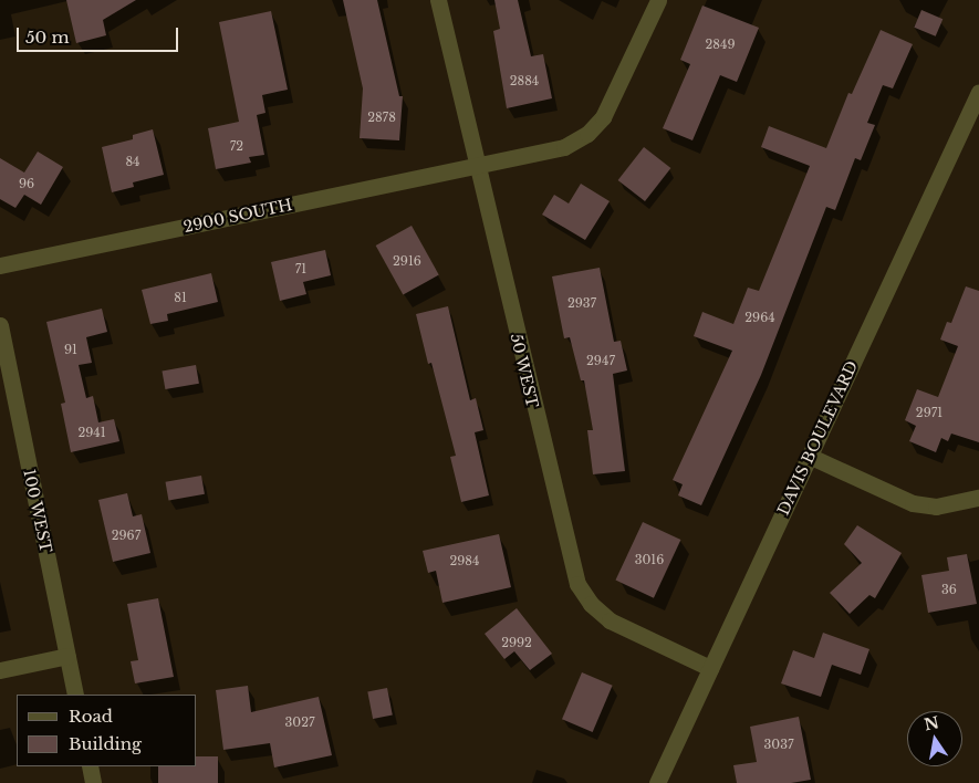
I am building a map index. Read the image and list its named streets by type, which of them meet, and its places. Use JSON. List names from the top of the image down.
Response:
{
  "streets": {
    "street": [
      "2900 SOUTH",
      "50 WEST",
      "DAVIS BOULEVARD",
      "100 WEST"
    ]
  },
  "crossings": [
    ["2900 SOUTH", "50 WEST"],
    ["50 WEST", "DAVIS BOULEVARD"]
  ],
  "house_numbers": [
    "2849",
    "2884",
    "2878",
    "72",
    "84",
    "96",
    "2916",
    "71",
    "81",
    "2937",
    "2964",
    "91",
    "2947",
    "2971",
    "2941",
    "2967",
    "3016",
    "2984",
    "36",
    "2992",
    "3027",
    "3037"
  ],
  "legend": ["Road", "Building"],
  "scale_bar": "50 m",
  "north": "top"
}
